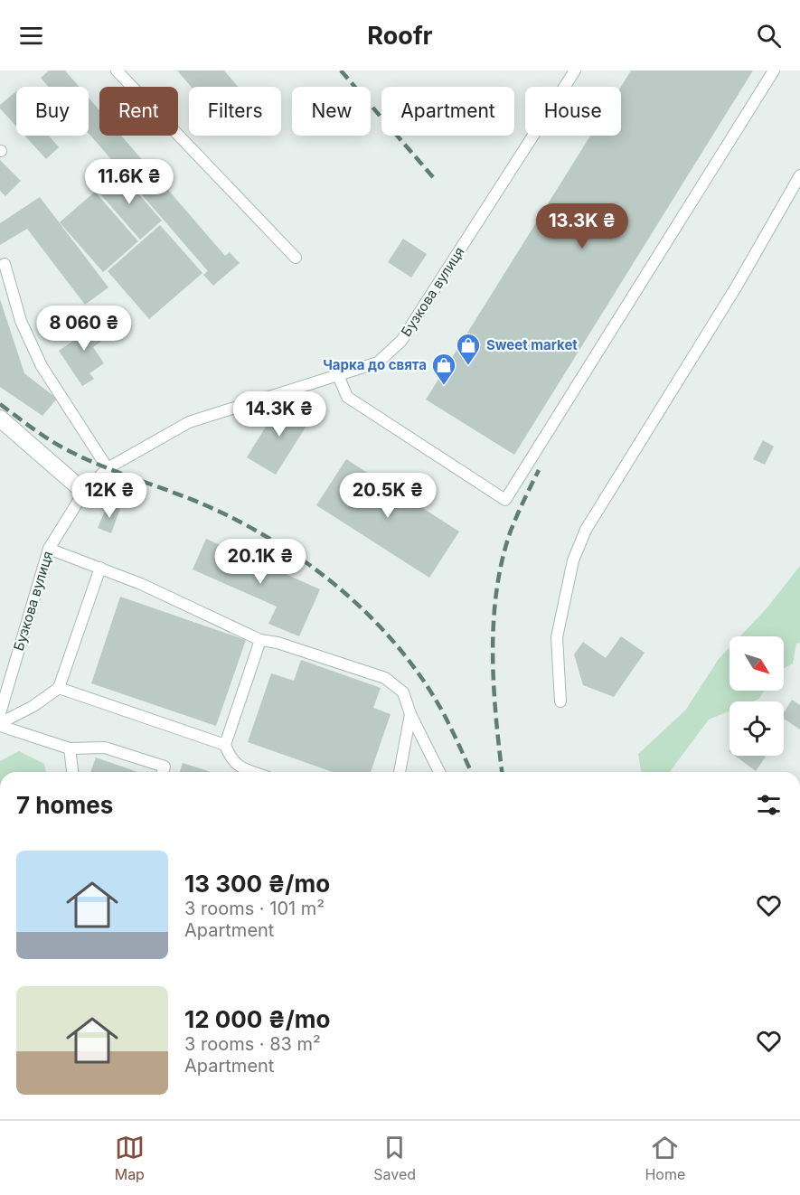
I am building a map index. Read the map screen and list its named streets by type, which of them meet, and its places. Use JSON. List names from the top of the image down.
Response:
{
  "streets": {
    "lane": ["Бузкова вулиця"]
  },
  "places": {
    "shop": ["Sweet market", "Чарка до свята"]
  },
  "north": "bottom right",
  "page": {
    "header": "Roofr",
    "chip": [
      "Buy",
      "Rent",
      "Filters",
      "New",
      "Apartment",
      "House"
    ],
    "price": [
      "11.6K ₴",
      "13.3K ₴",
      "8 060 ₴",
      "14.3K ₴",
      "12K ₴",
      "20.5K ₴",
      "20.1K ₴"
    ],
    "heading": "7 homes",
    "list": [
      {
        "name": "13 300 ₴/mo",
        "note": "3 rooms · 101 m² · Apartment"
      },
      {
        "name": "12 000 ₴/mo",
        "note": "3 rooms · 83 m² · Apartment"
      }
    ],
    "tabs": ["Map", "Saved", "Home"]
  }
}
